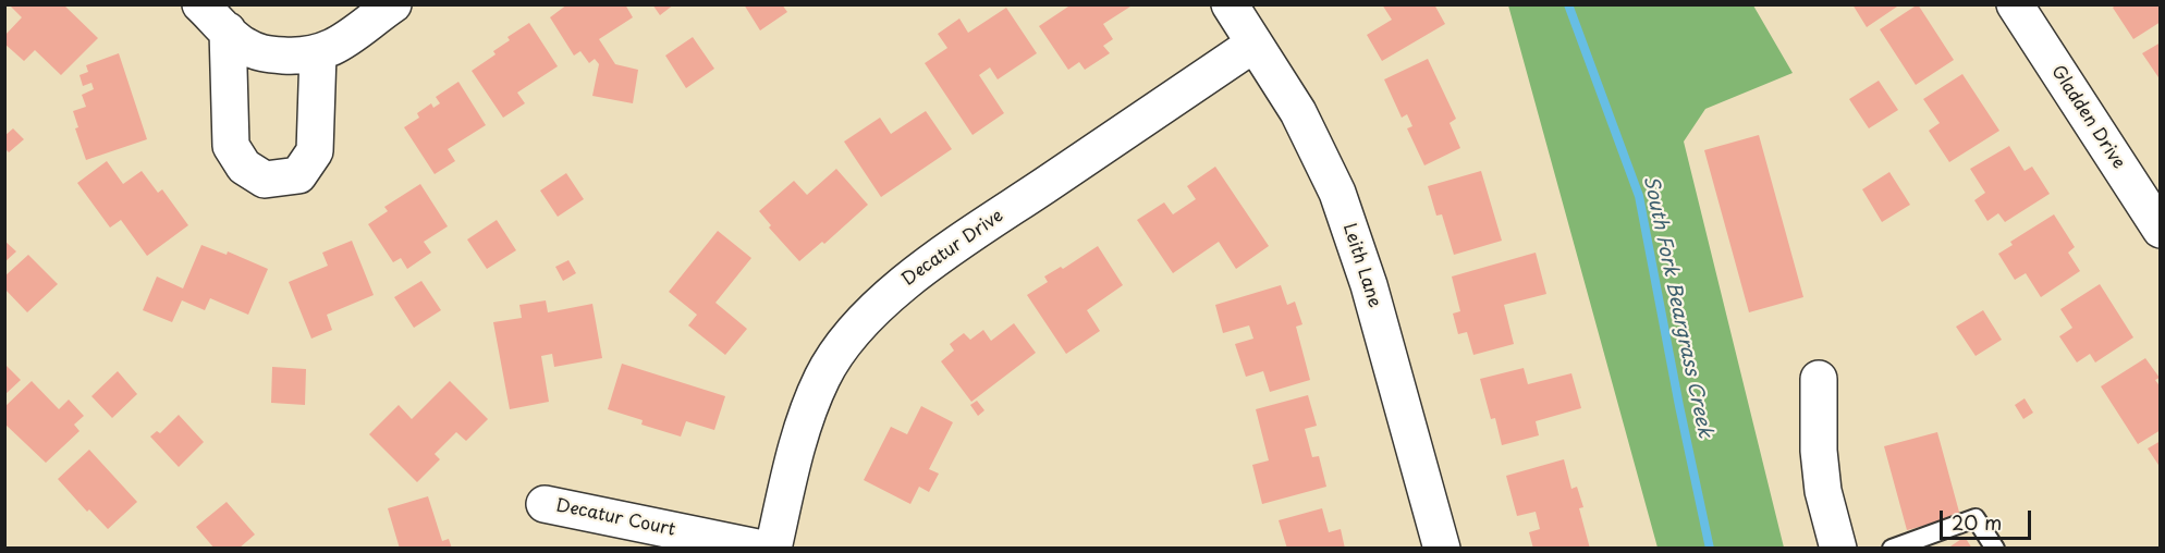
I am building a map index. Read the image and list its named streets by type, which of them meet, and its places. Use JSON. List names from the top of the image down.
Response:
{
  "streets": {
    "street": [
      "Gladden Drive",
      "Decatur Drive",
      "Leith Lane",
      "Decatur Court"
    ]
  },
  "crossings": [
    ["Decatur Drive", "Leith Lane"]
  ],
  "water": ["South Fork Beargrass Creek"],
  "scale_bar": "20 m"
}
